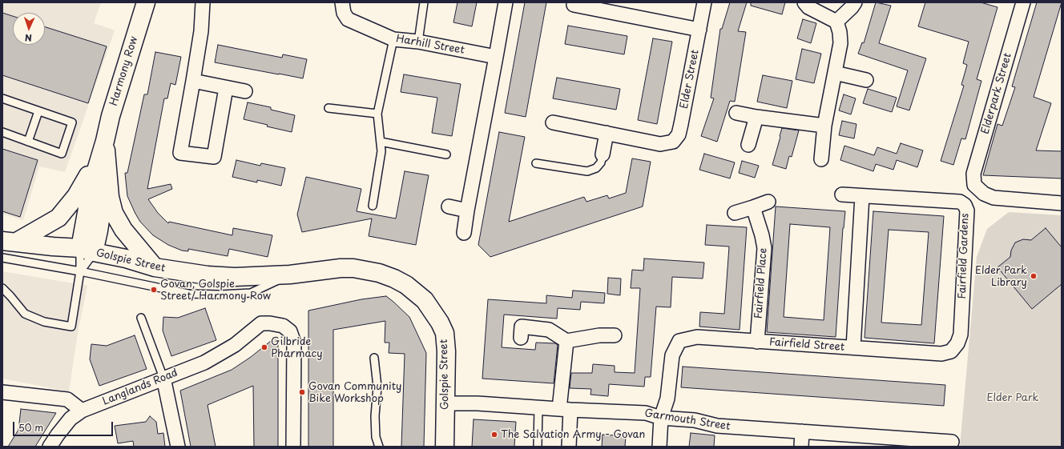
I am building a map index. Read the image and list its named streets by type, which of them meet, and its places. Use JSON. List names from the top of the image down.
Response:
{
  "streets": {
    "street": [
      "Harhill Street",
      "Harmony Row",
      "Elder Street",
      "Elderpark Street",
      "Fairfield Gardens",
      "Golspie Street",
      "Fairfield Place",
      "Fairfield Street",
      "Langlands Road",
      "Garmouth Street"
    ]
  },
  "crossings": [
    ["Harmony Row", "Golspie Street"],
    ["Fairfield Gardens", "Fairfield Street"],
    ["Golspie Street", "Garmouth Street"],
    ["Fairfield Place", "Fairfield Street"],
    ["Fairfield Street", "Garmouth Street"]
  ],
  "parks": ["Elder Park"],
  "places": [
    "Elder Park Library",
    "Govan, Golspie Street/ Harmony Row",
    "Gilbride Pharmacy",
    "Govan Community Bike Workshop",
    "The Salvation Army - Govan"
  ],
  "scale_bar": "50 m",
  "north": "bottom"
}
